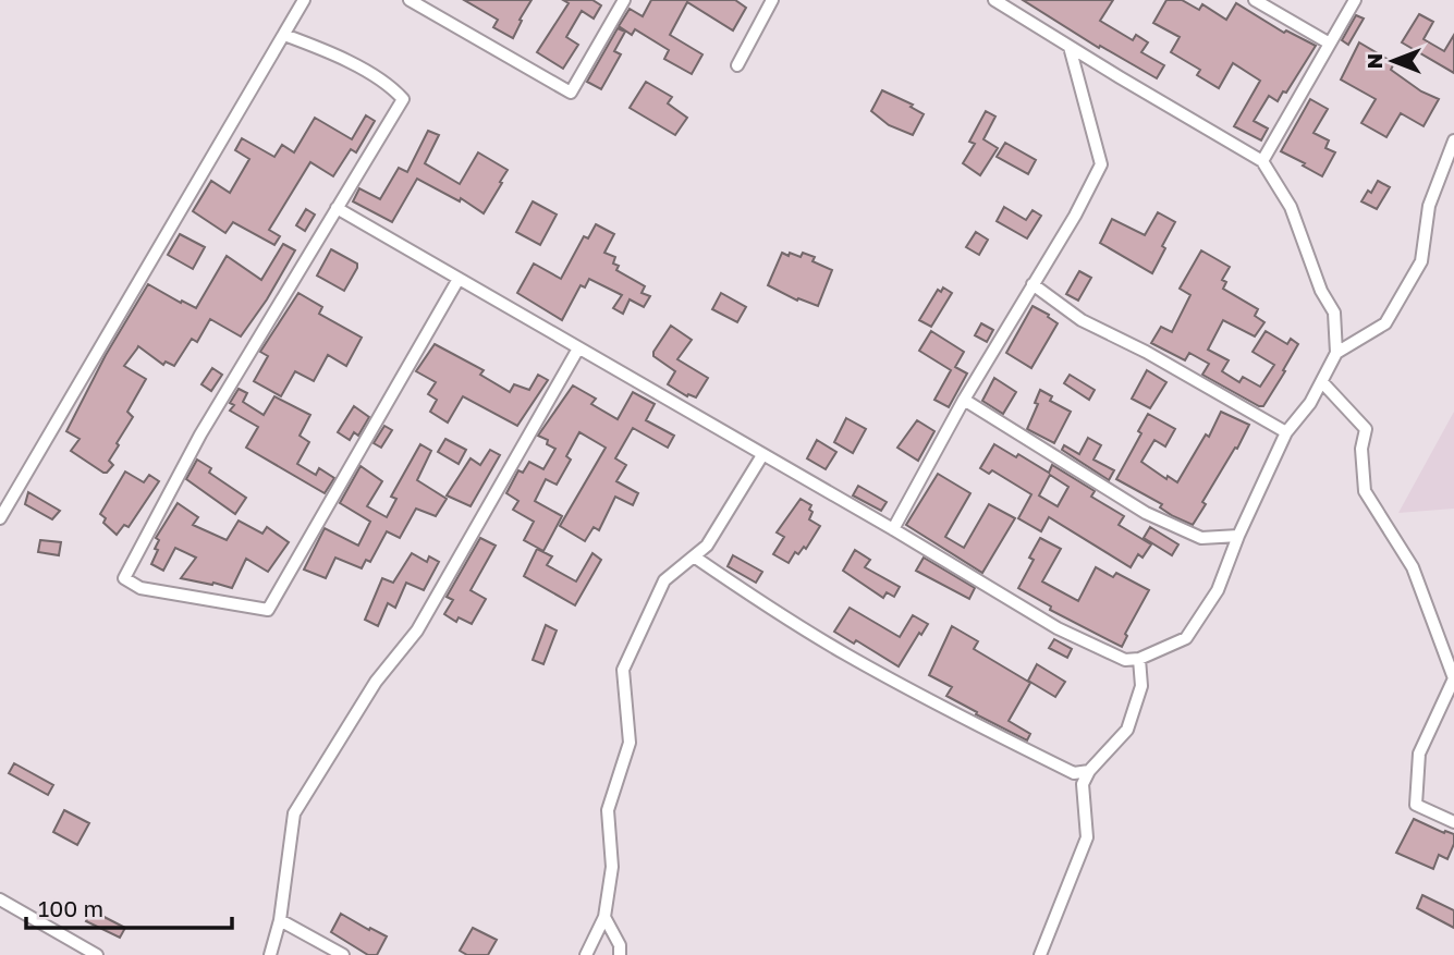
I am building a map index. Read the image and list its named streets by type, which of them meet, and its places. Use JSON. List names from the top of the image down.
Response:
{
  "scale_bar": "100 m",
  "north": "left"
}
